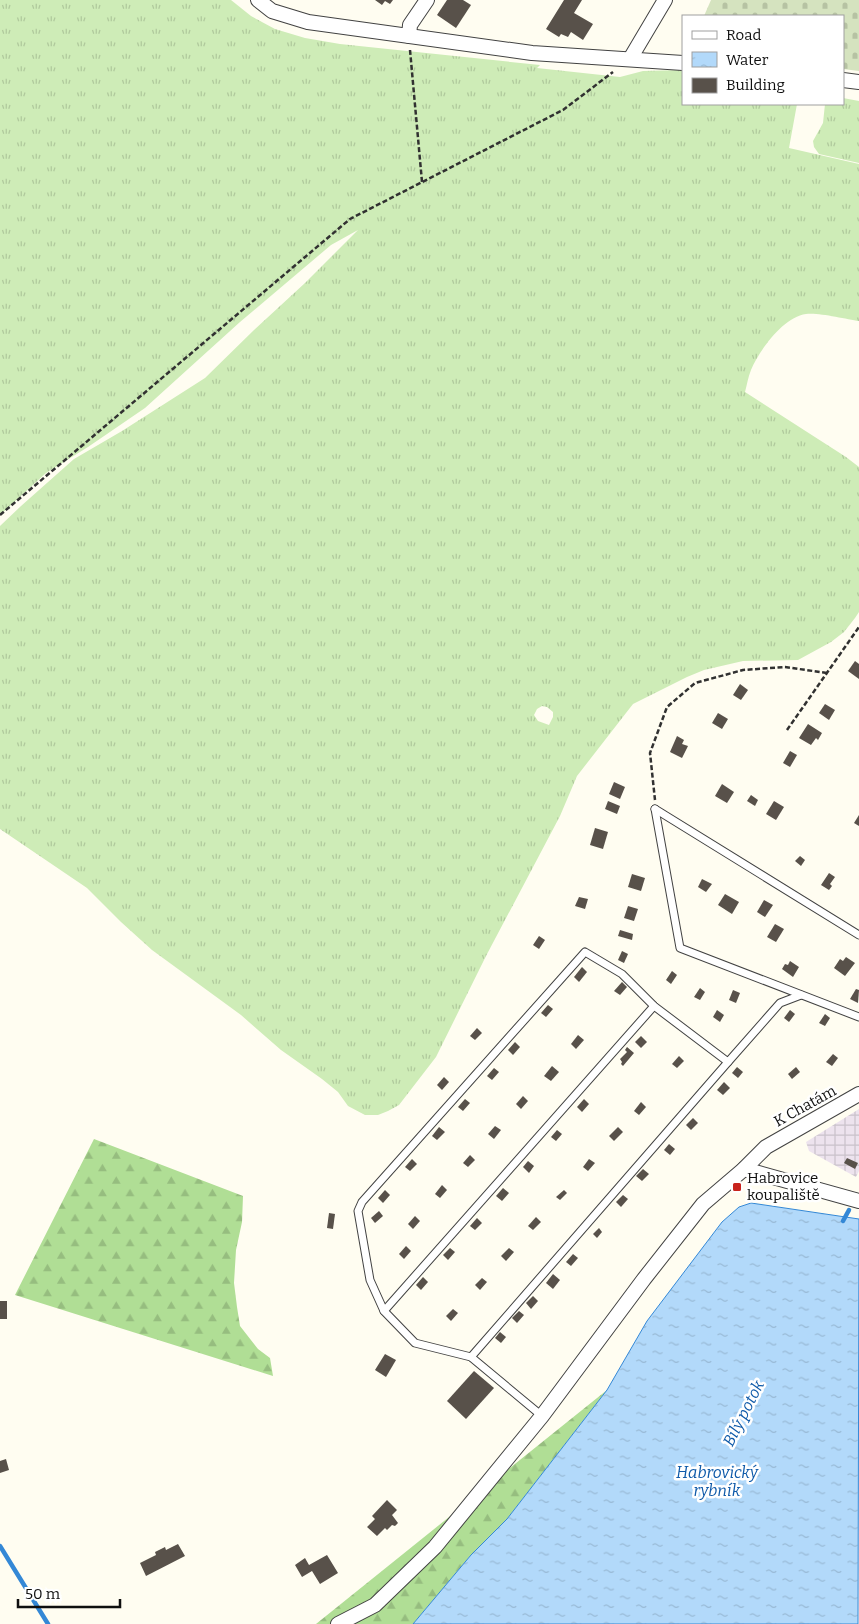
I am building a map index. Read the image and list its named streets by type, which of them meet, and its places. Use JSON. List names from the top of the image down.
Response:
{
  "streets": {
    "street": ["K Chatám"]
  },
  "water": ["Bílý potok", "Habrovický rybník"],
  "places": {
    "transit": ["Habrovice koupaliště"]
  },
  "legend": ["Road", "Water", "Building"],
  "scale_bar": "50 m"
}
